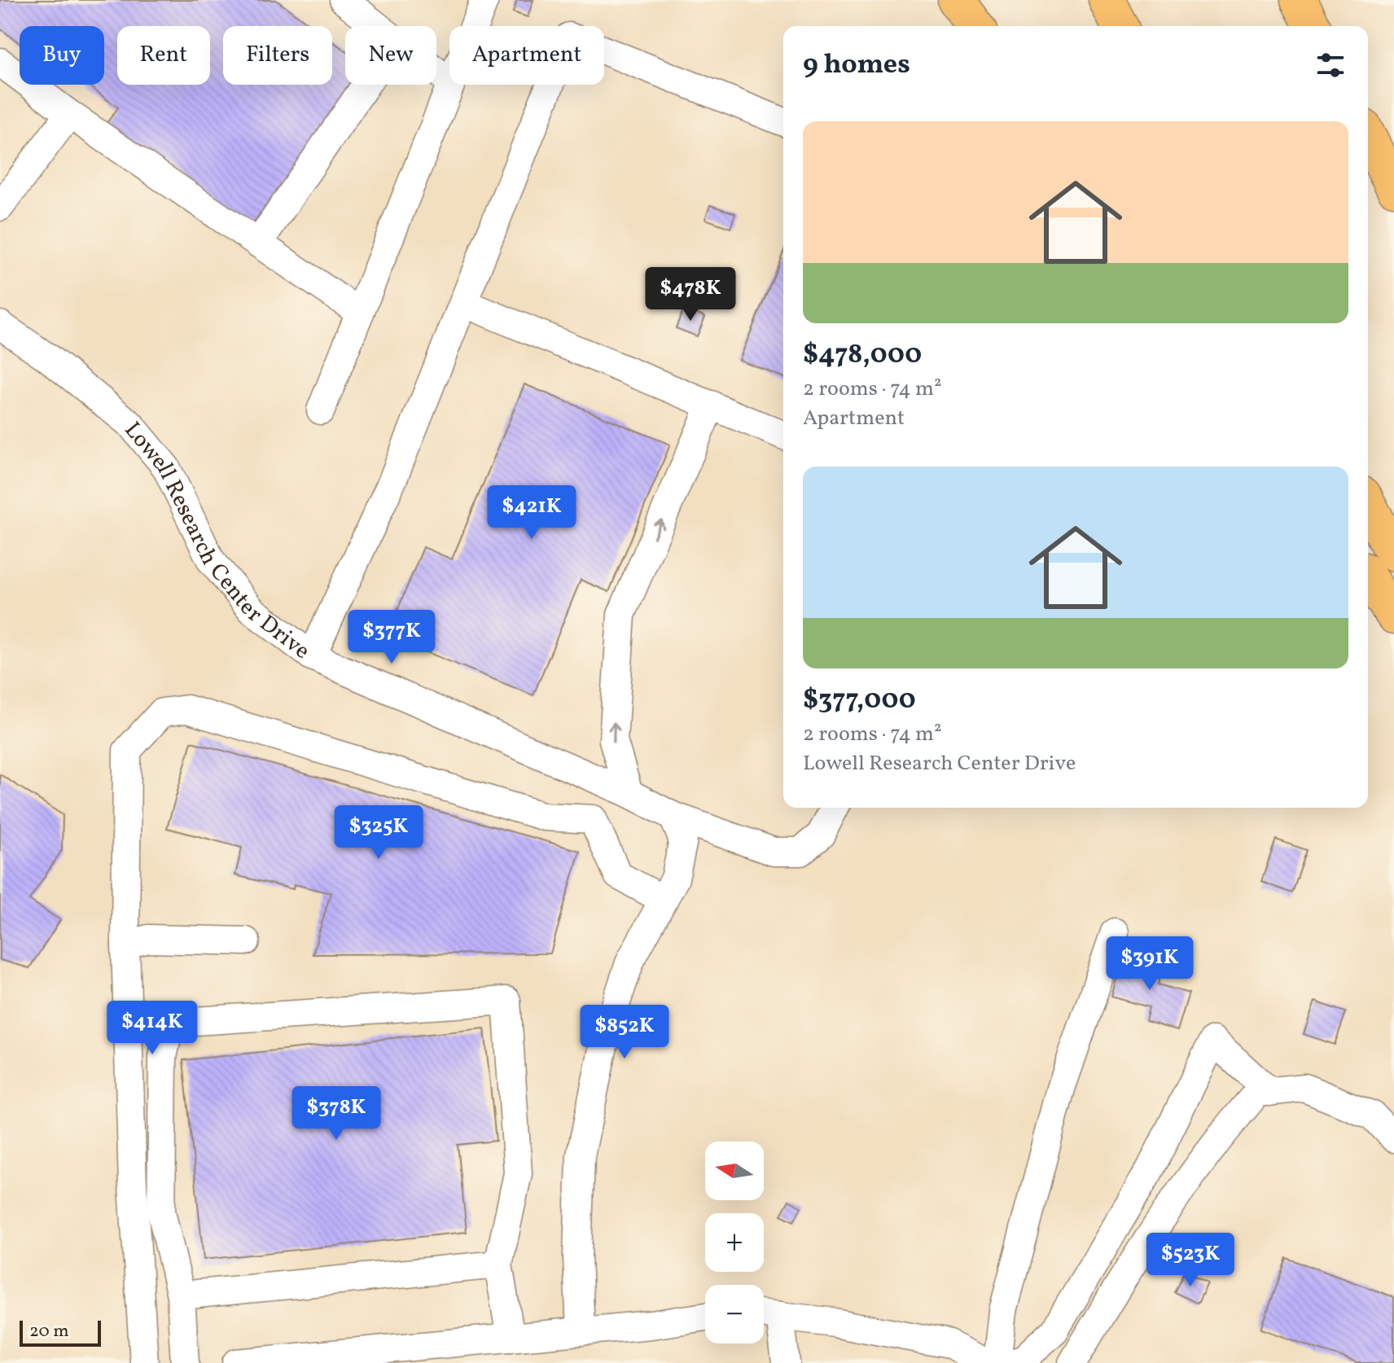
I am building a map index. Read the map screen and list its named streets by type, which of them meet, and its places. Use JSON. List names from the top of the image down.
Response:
{
  "streets": {
    "street": ["Lowell Research Center Drive"]
  },
  "scale_bar": "20 m",
  "north": "left",
  "page": {
    "chip": [
      "Buy",
      "Rent",
      "Filters",
      "New",
      "Apartment"
    ],
    "heading": "9 homes",
    "list": [
      {
        "name": "$478,000",
        "note": "2 rooms · 74 m² · Apartment"
      },
      {
        "name": "$377,000",
        "note": "2 rooms · 74 m² · Lowell Research Center Drive"
      }
    ],
    "price": [
      "$478K",
      "$421K",
      "$377K",
      "$325K",
      "$391K",
      "$414K",
      "$852K",
      "$378K",
      "$523K"
    ],
    "map_buttons": ["+", "−"],
    "scale": "20 m"
  }
}
